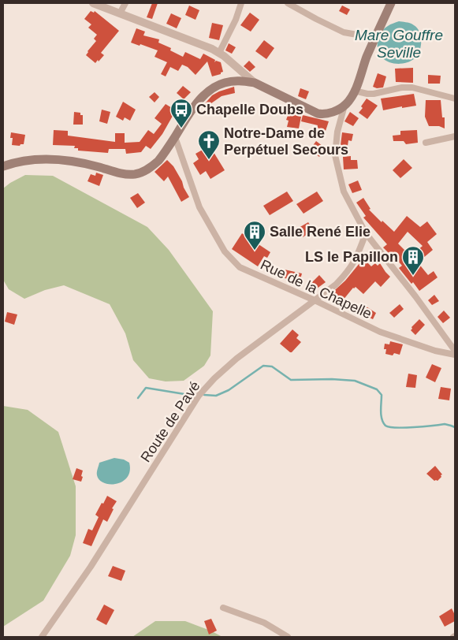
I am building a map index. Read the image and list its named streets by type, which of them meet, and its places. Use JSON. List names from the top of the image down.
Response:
{
  "streets": {
    "street": ["Rue de la Chapelle", "Route de Pavé"]
  },
  "crossings": [
    ["Rue de la Chapelle", "Route de Pavé"]
  ],
  "water": ["Mare Gouffre Seville"],
  "places": {
    "bus stop": ["Chapelle Doubs"],
    "church": ["Notre-Dame de Perpétuel Secours"],
    "building": ["Salle René Elie", "LS le Papillon"]
  }
}
